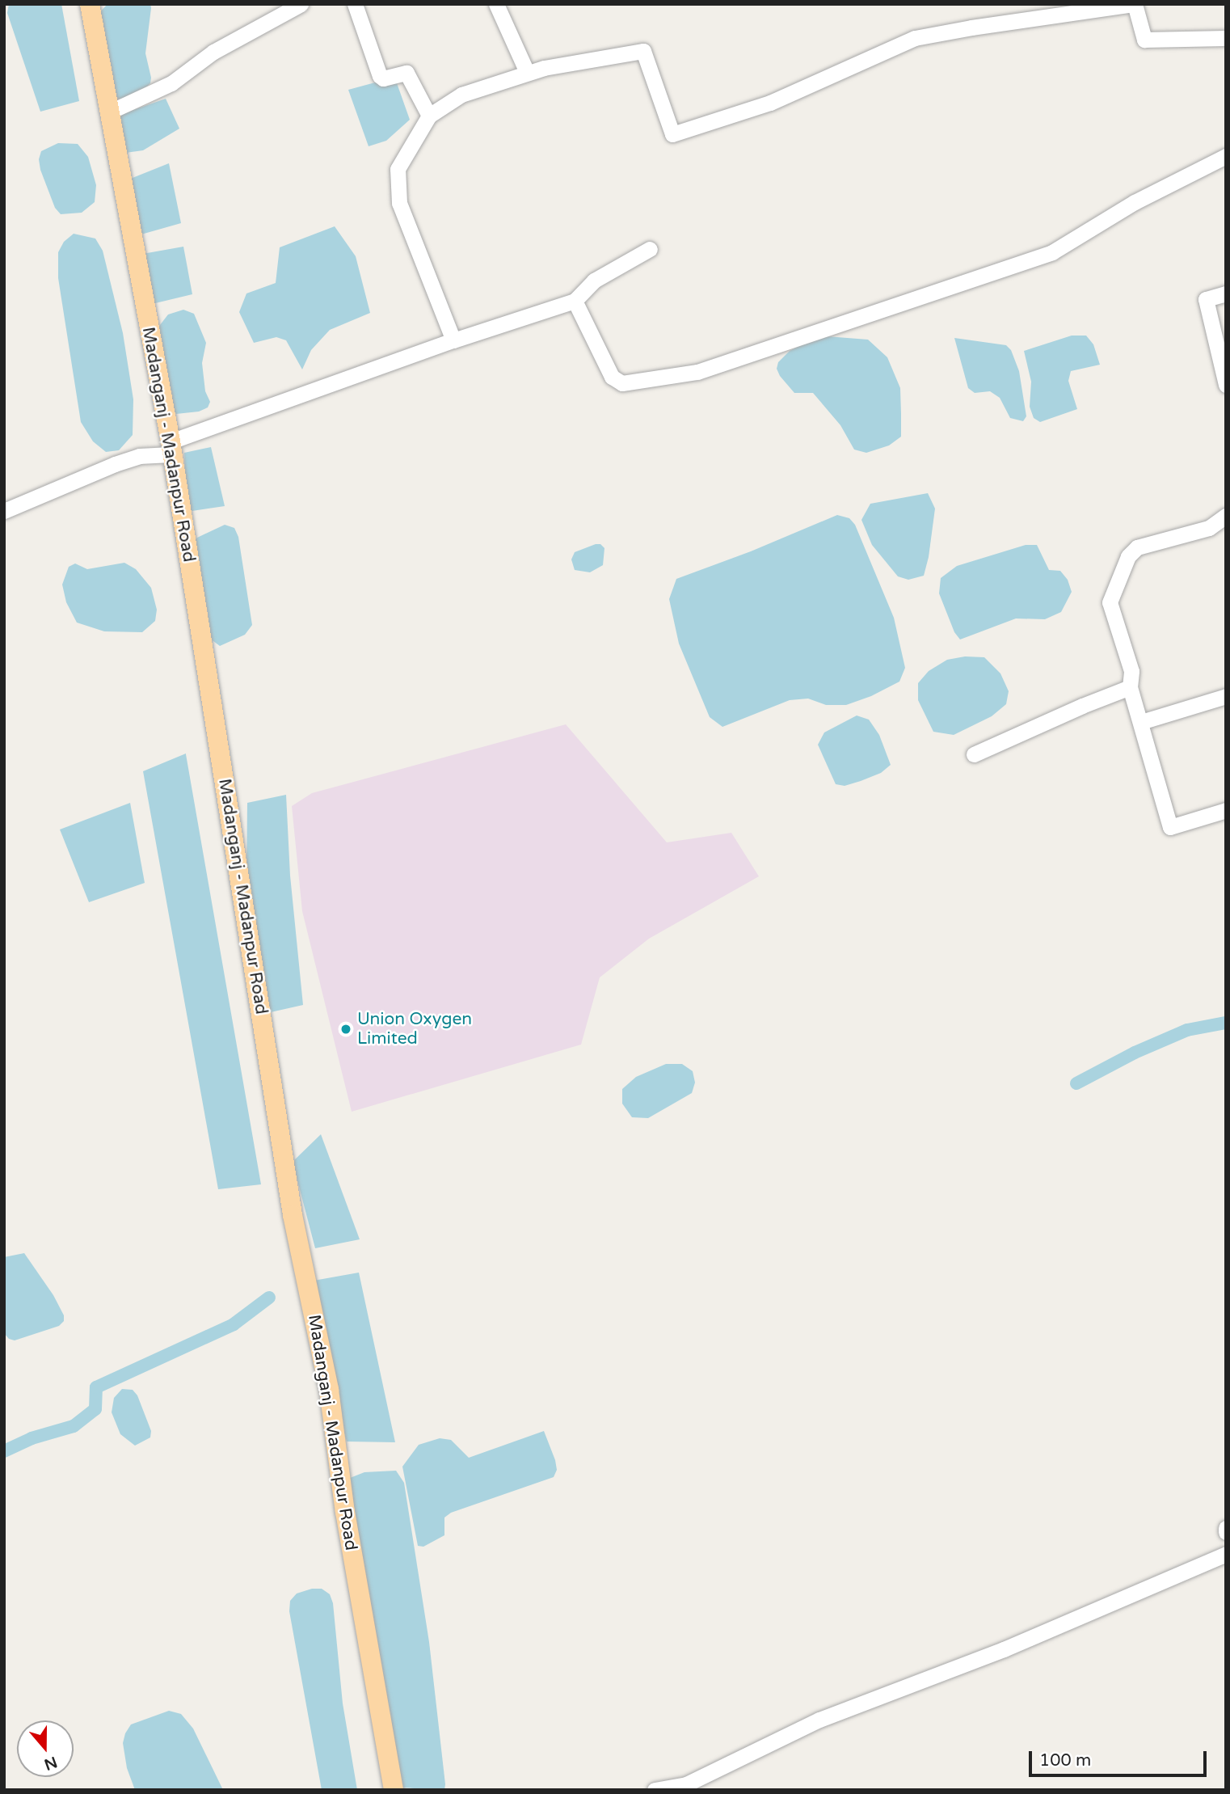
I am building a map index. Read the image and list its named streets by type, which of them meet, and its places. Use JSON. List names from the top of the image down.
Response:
{
  "streets": {
    "main road": ["Madanganj - Madanpur Road"]
  },
  "places": ["Union Oxygen Limited"],
  "scale_bar": "100 m",
  "north": "bottom"
}
